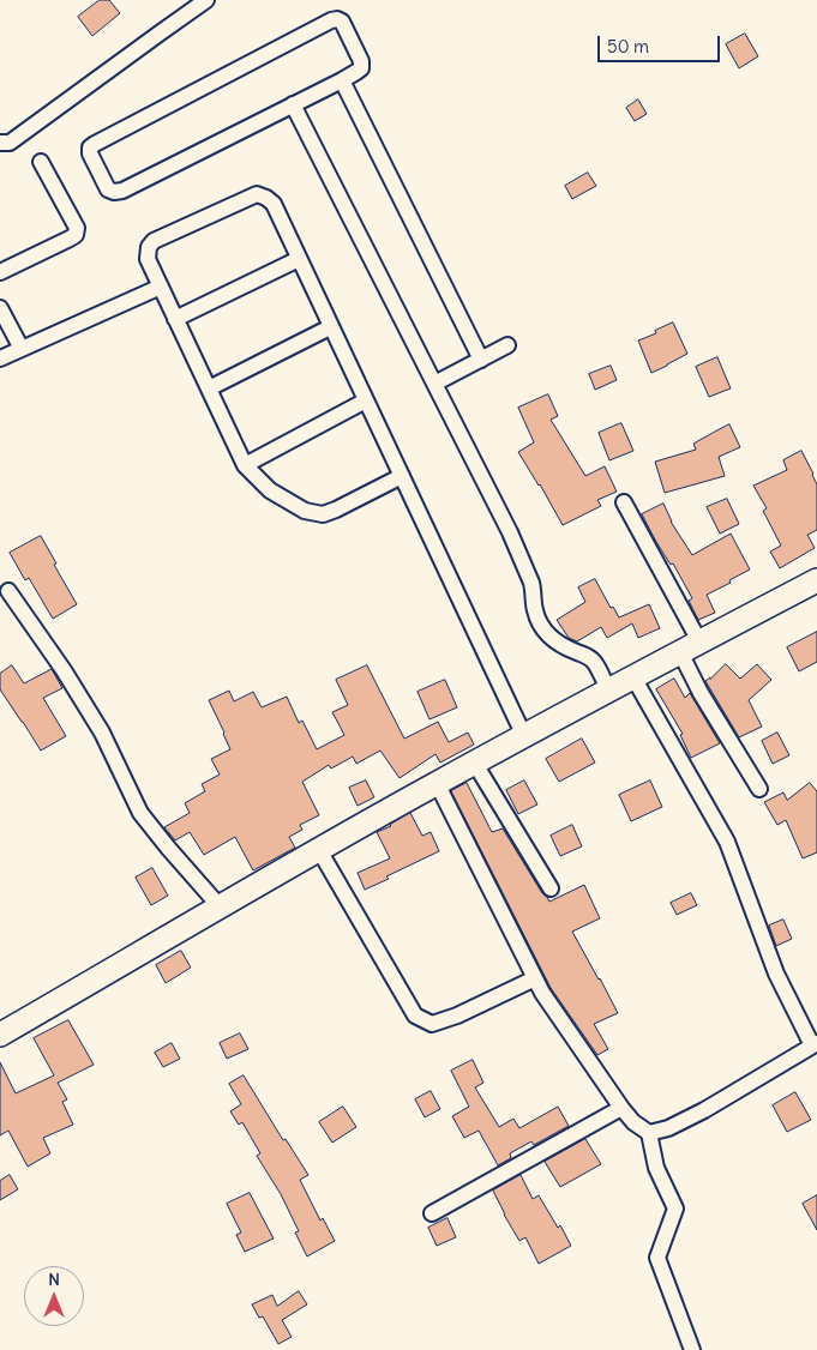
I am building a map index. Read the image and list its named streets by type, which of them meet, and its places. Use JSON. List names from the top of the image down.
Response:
{
  "scale_bar": "50 m",
  "north": "top"
}
